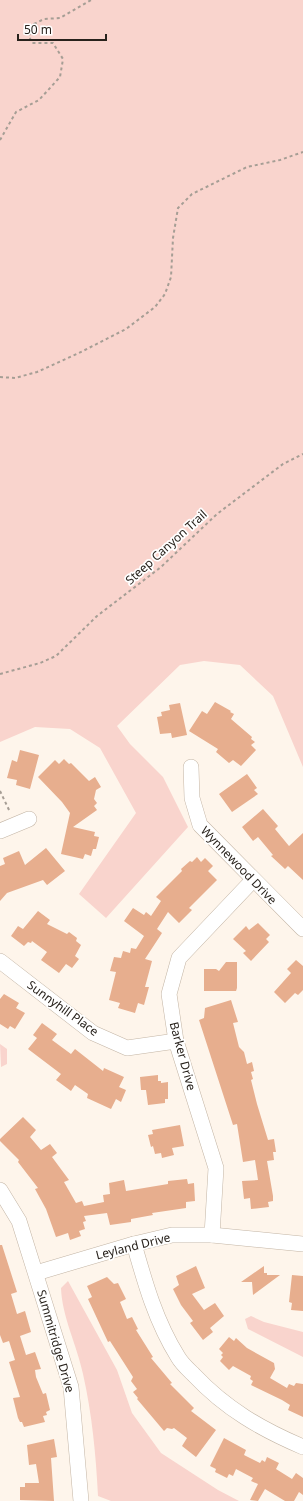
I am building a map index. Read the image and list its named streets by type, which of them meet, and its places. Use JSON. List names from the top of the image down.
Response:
{
  "streets": {
    "street": [
      "Wynnewood Drive",
      "Sunnyhill Place",
      "Barker Drive",
      "Leyland Drive",
      "Summitridge Drive"
    ],
    "path": ["Steep Canyon Trail"]
  },
  "crossings": [
    ["Wynnewood Drive", "Barker Drive"],
    ["Sunnyhill Place", "Barker Drive"],
    ["Barker Drive", "Leyland Drive"],
    ["Leyland Drive", "Summitridge Drive"]
  ],
  "scale_bar": "50 m"
}
